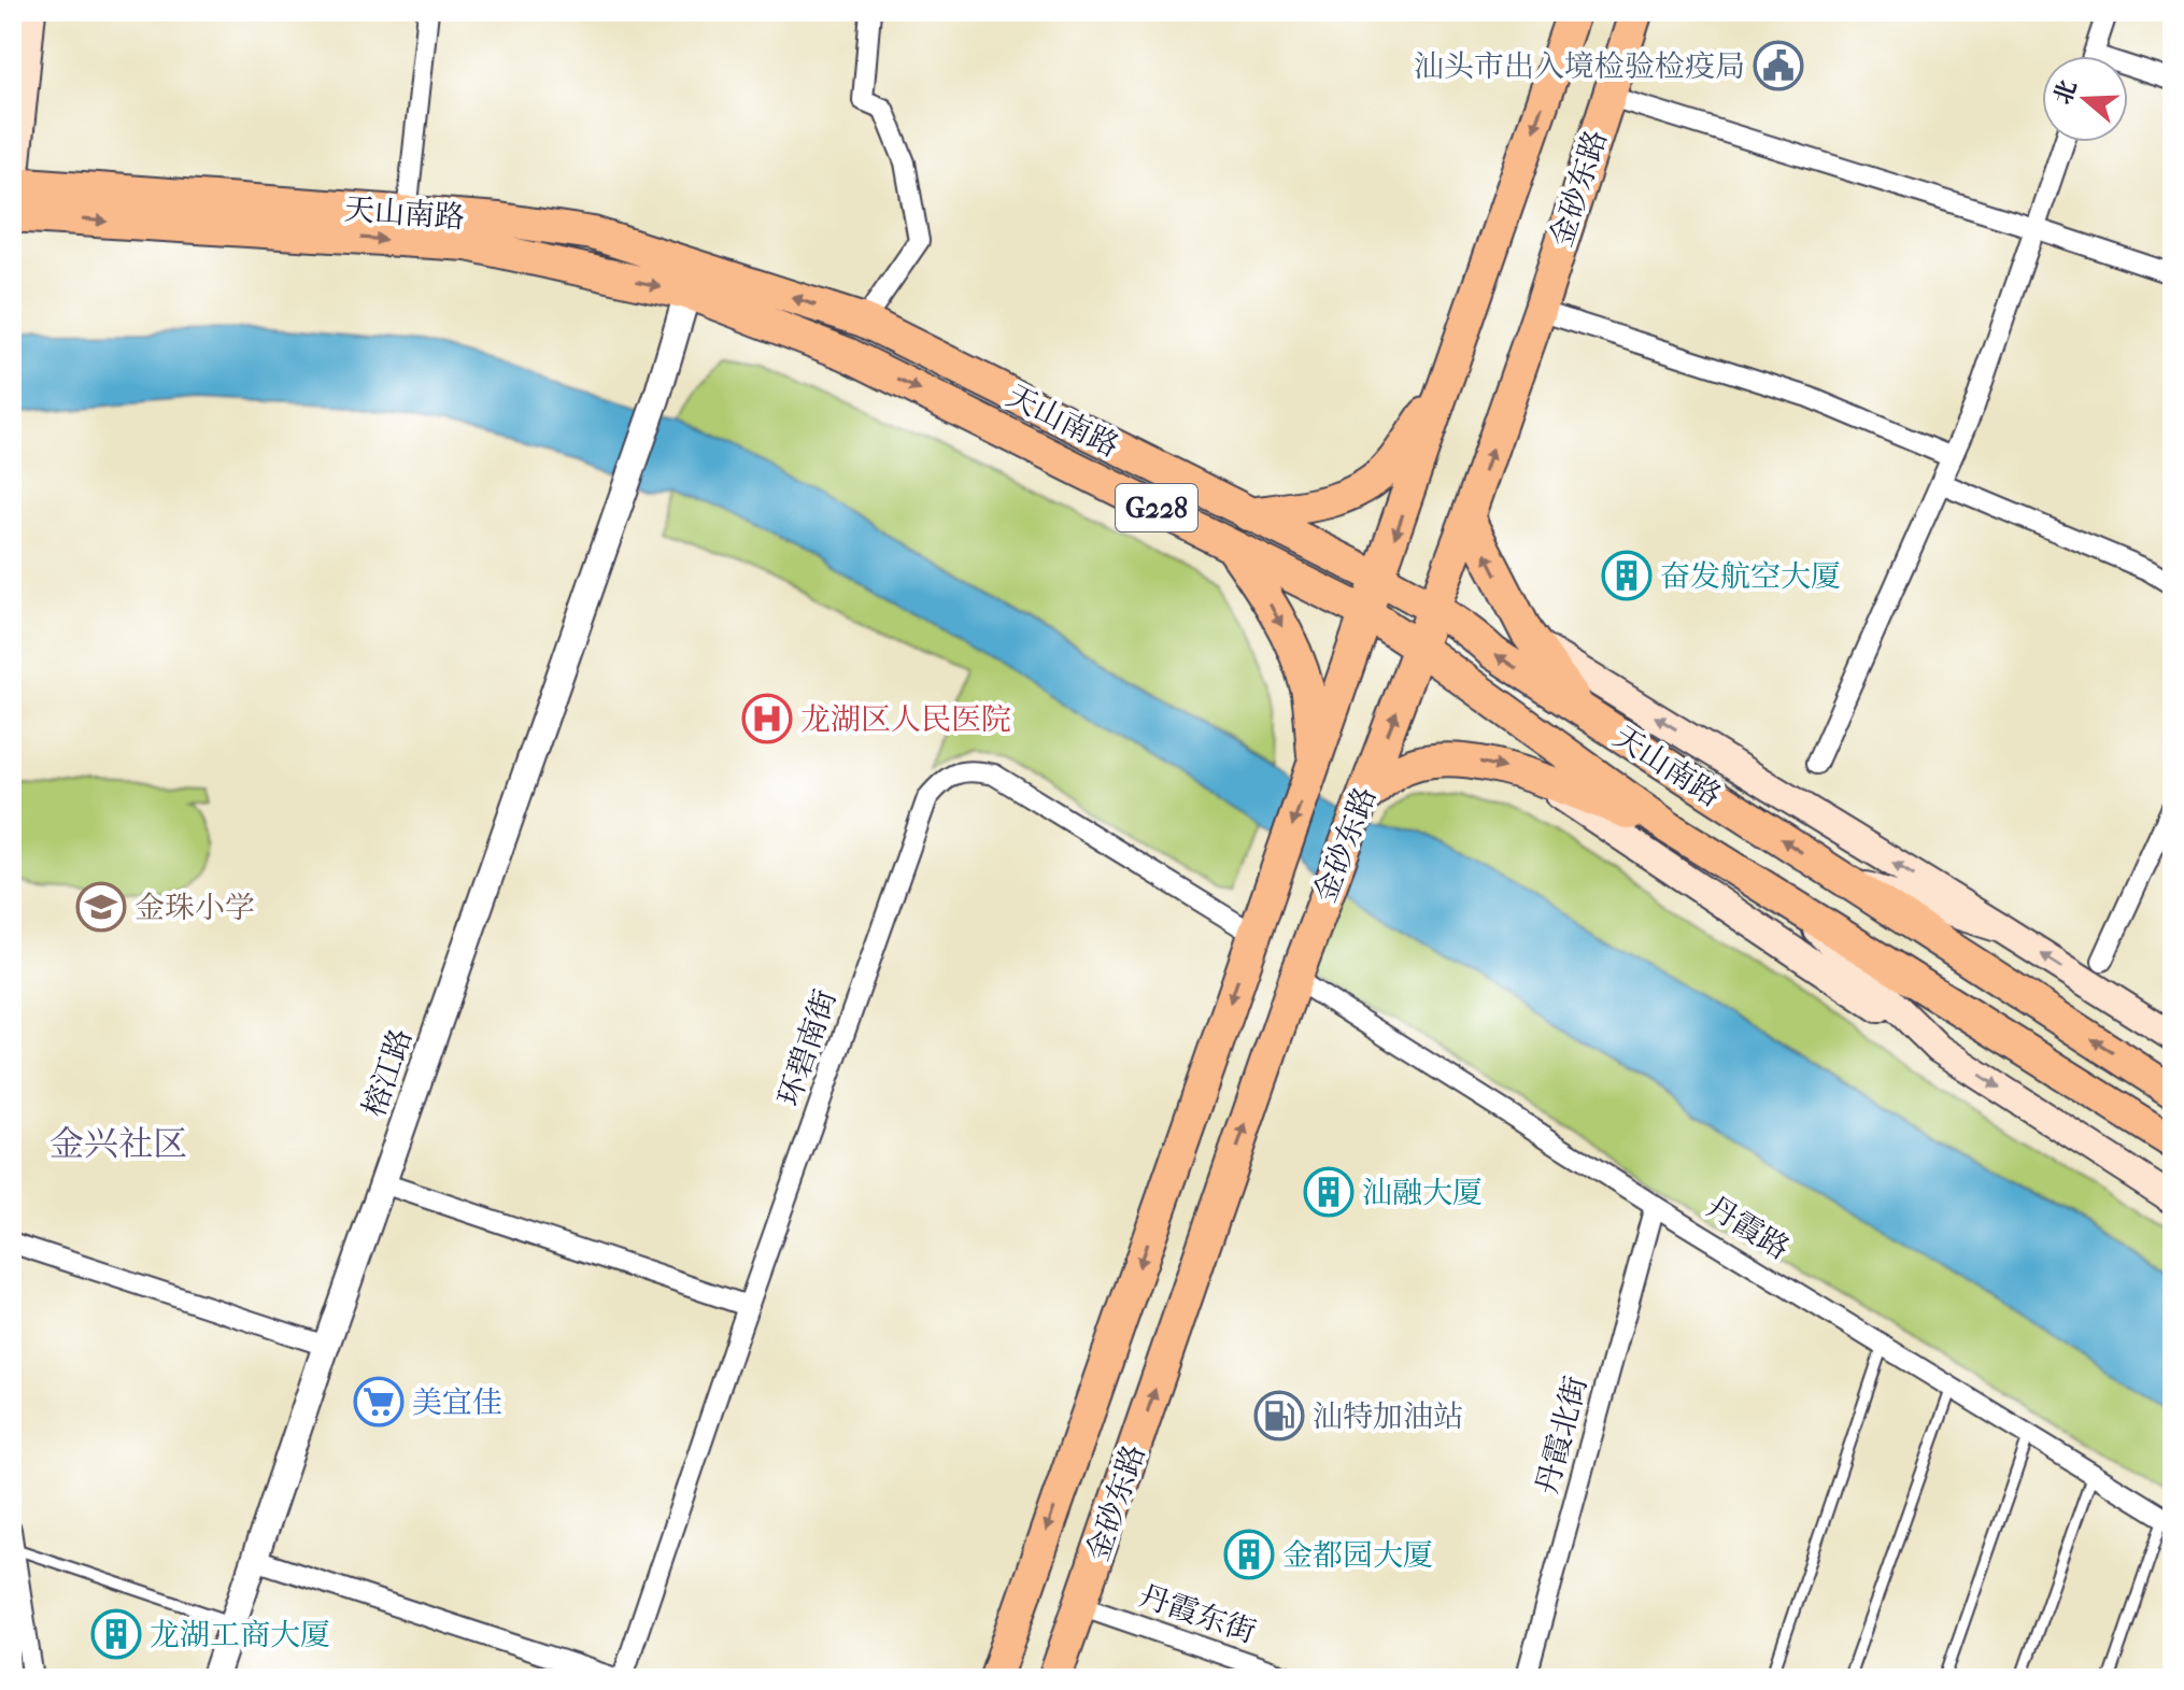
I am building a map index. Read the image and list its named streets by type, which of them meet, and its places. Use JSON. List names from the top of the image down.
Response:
{
  "streets": {
    "main road": ["金砂东路", "天山南路", "G228"],
    "street": [
      "环碧南街",
      "榕江路",
      "丹霞路",
      "丹霞北街",
      "丹霞东街"
    ]
  },
  "crossings": [
    ["金砂东路", "天山南路"],
    ["金砂东路", "环碧南街"],
    ["金砂东路", "丹霞路"],
    ["金砂东路", "丹霞东街"],
    ["天山南路", "榕江路"],
    ["丹霞路", "丹霞北街"]
  ],
  "districts": ["金兴社区"],
  "places": {
    "public building": ["汕头市出入境检验检疫局"],
    "building": [
      "奋发航空大厦",
      "汕融大厦",
      "金都园大厦",
      "龙湖工商大厦"
    ],
    "hospital": ["龙湖区人民医院"],
    "school or university": ["金珠小学"],
    "supermarket": ["美宜佳"],
    "fuel station": ["汕特加油站"]
  },
  "north": "left"
}
